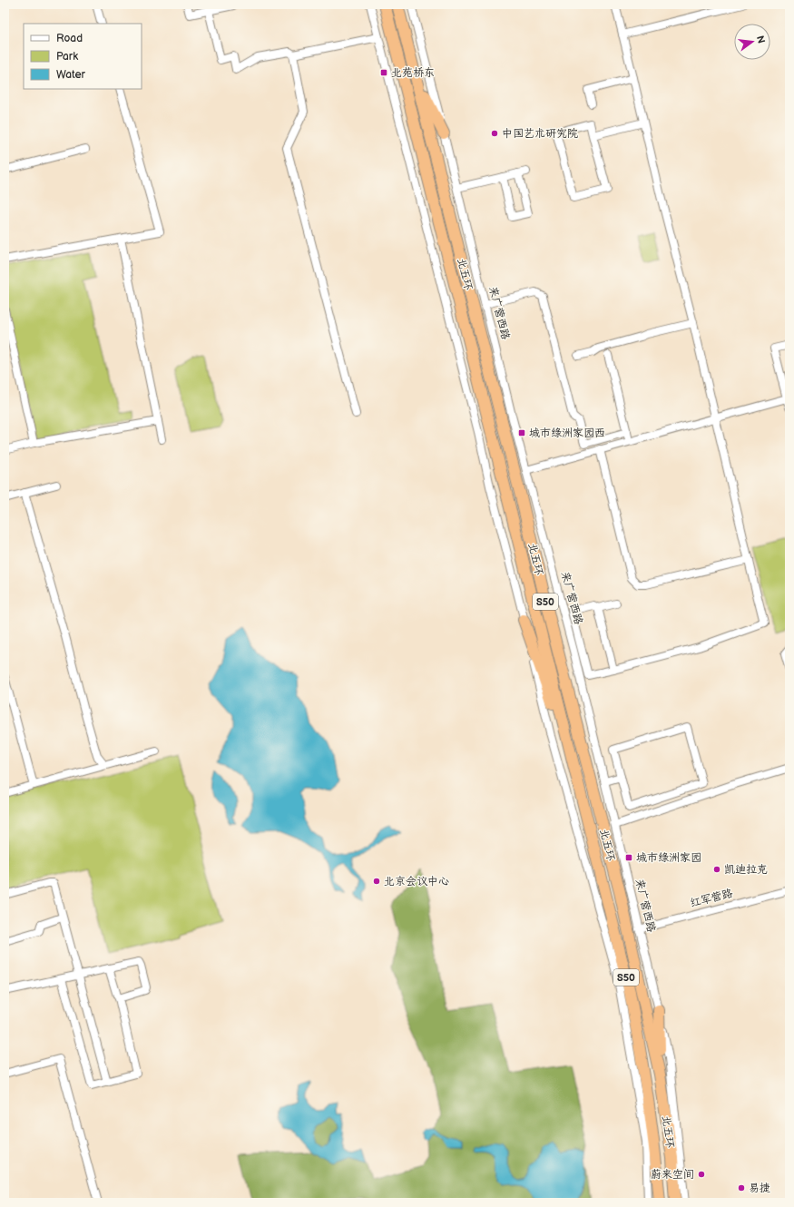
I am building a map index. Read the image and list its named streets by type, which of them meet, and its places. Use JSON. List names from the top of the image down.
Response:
{
  "streets": {
    "highway": ["北五环", "S50"],
    "street": ["来广营西路", "红军营路"]
  },
  "crossings": [
    ["来广营西路", "红军营路"]
  ],
  "places": {
    "transit": ["北苑桥东", "城市绿洲家园西", "城市绿洲家园"],
    "other": [
      "中国艺术研究院",
      "凯迪拉克",
      "北京会议中心",
      "蔚来空间",
      "易捷"
    ]
  },
  "legend": ["Road", "Park", "Water"],
  "north": "right"
}
